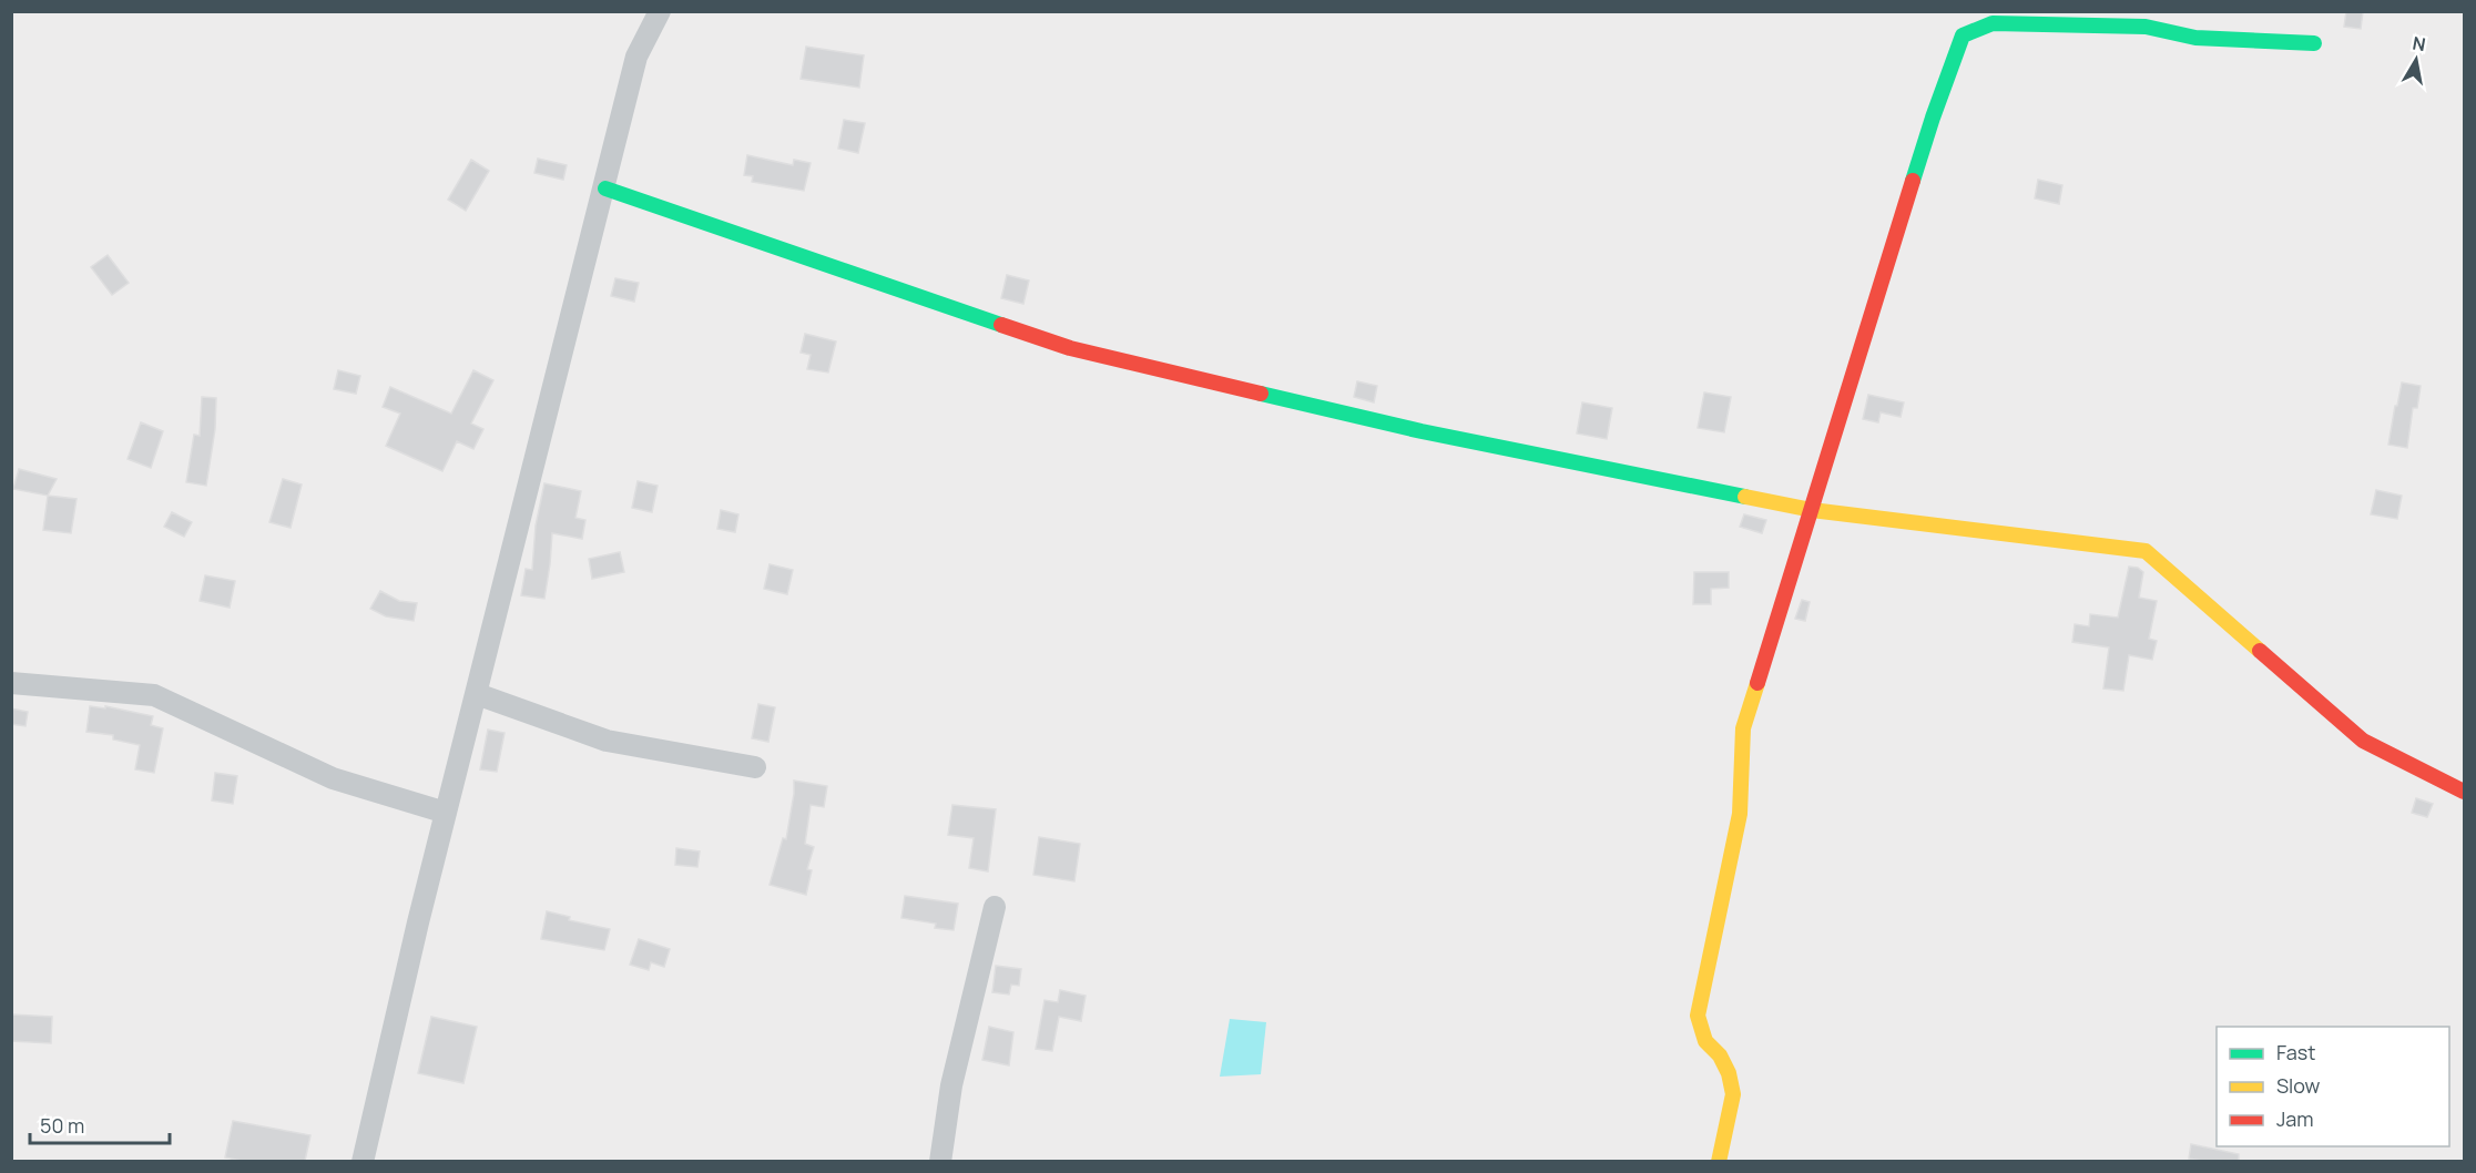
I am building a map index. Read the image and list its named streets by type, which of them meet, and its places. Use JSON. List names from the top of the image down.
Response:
{
  "legend": ["Fast", "Slow", "Jam"],
  "scale_bar": "50 m",
  "north": "top"
}
